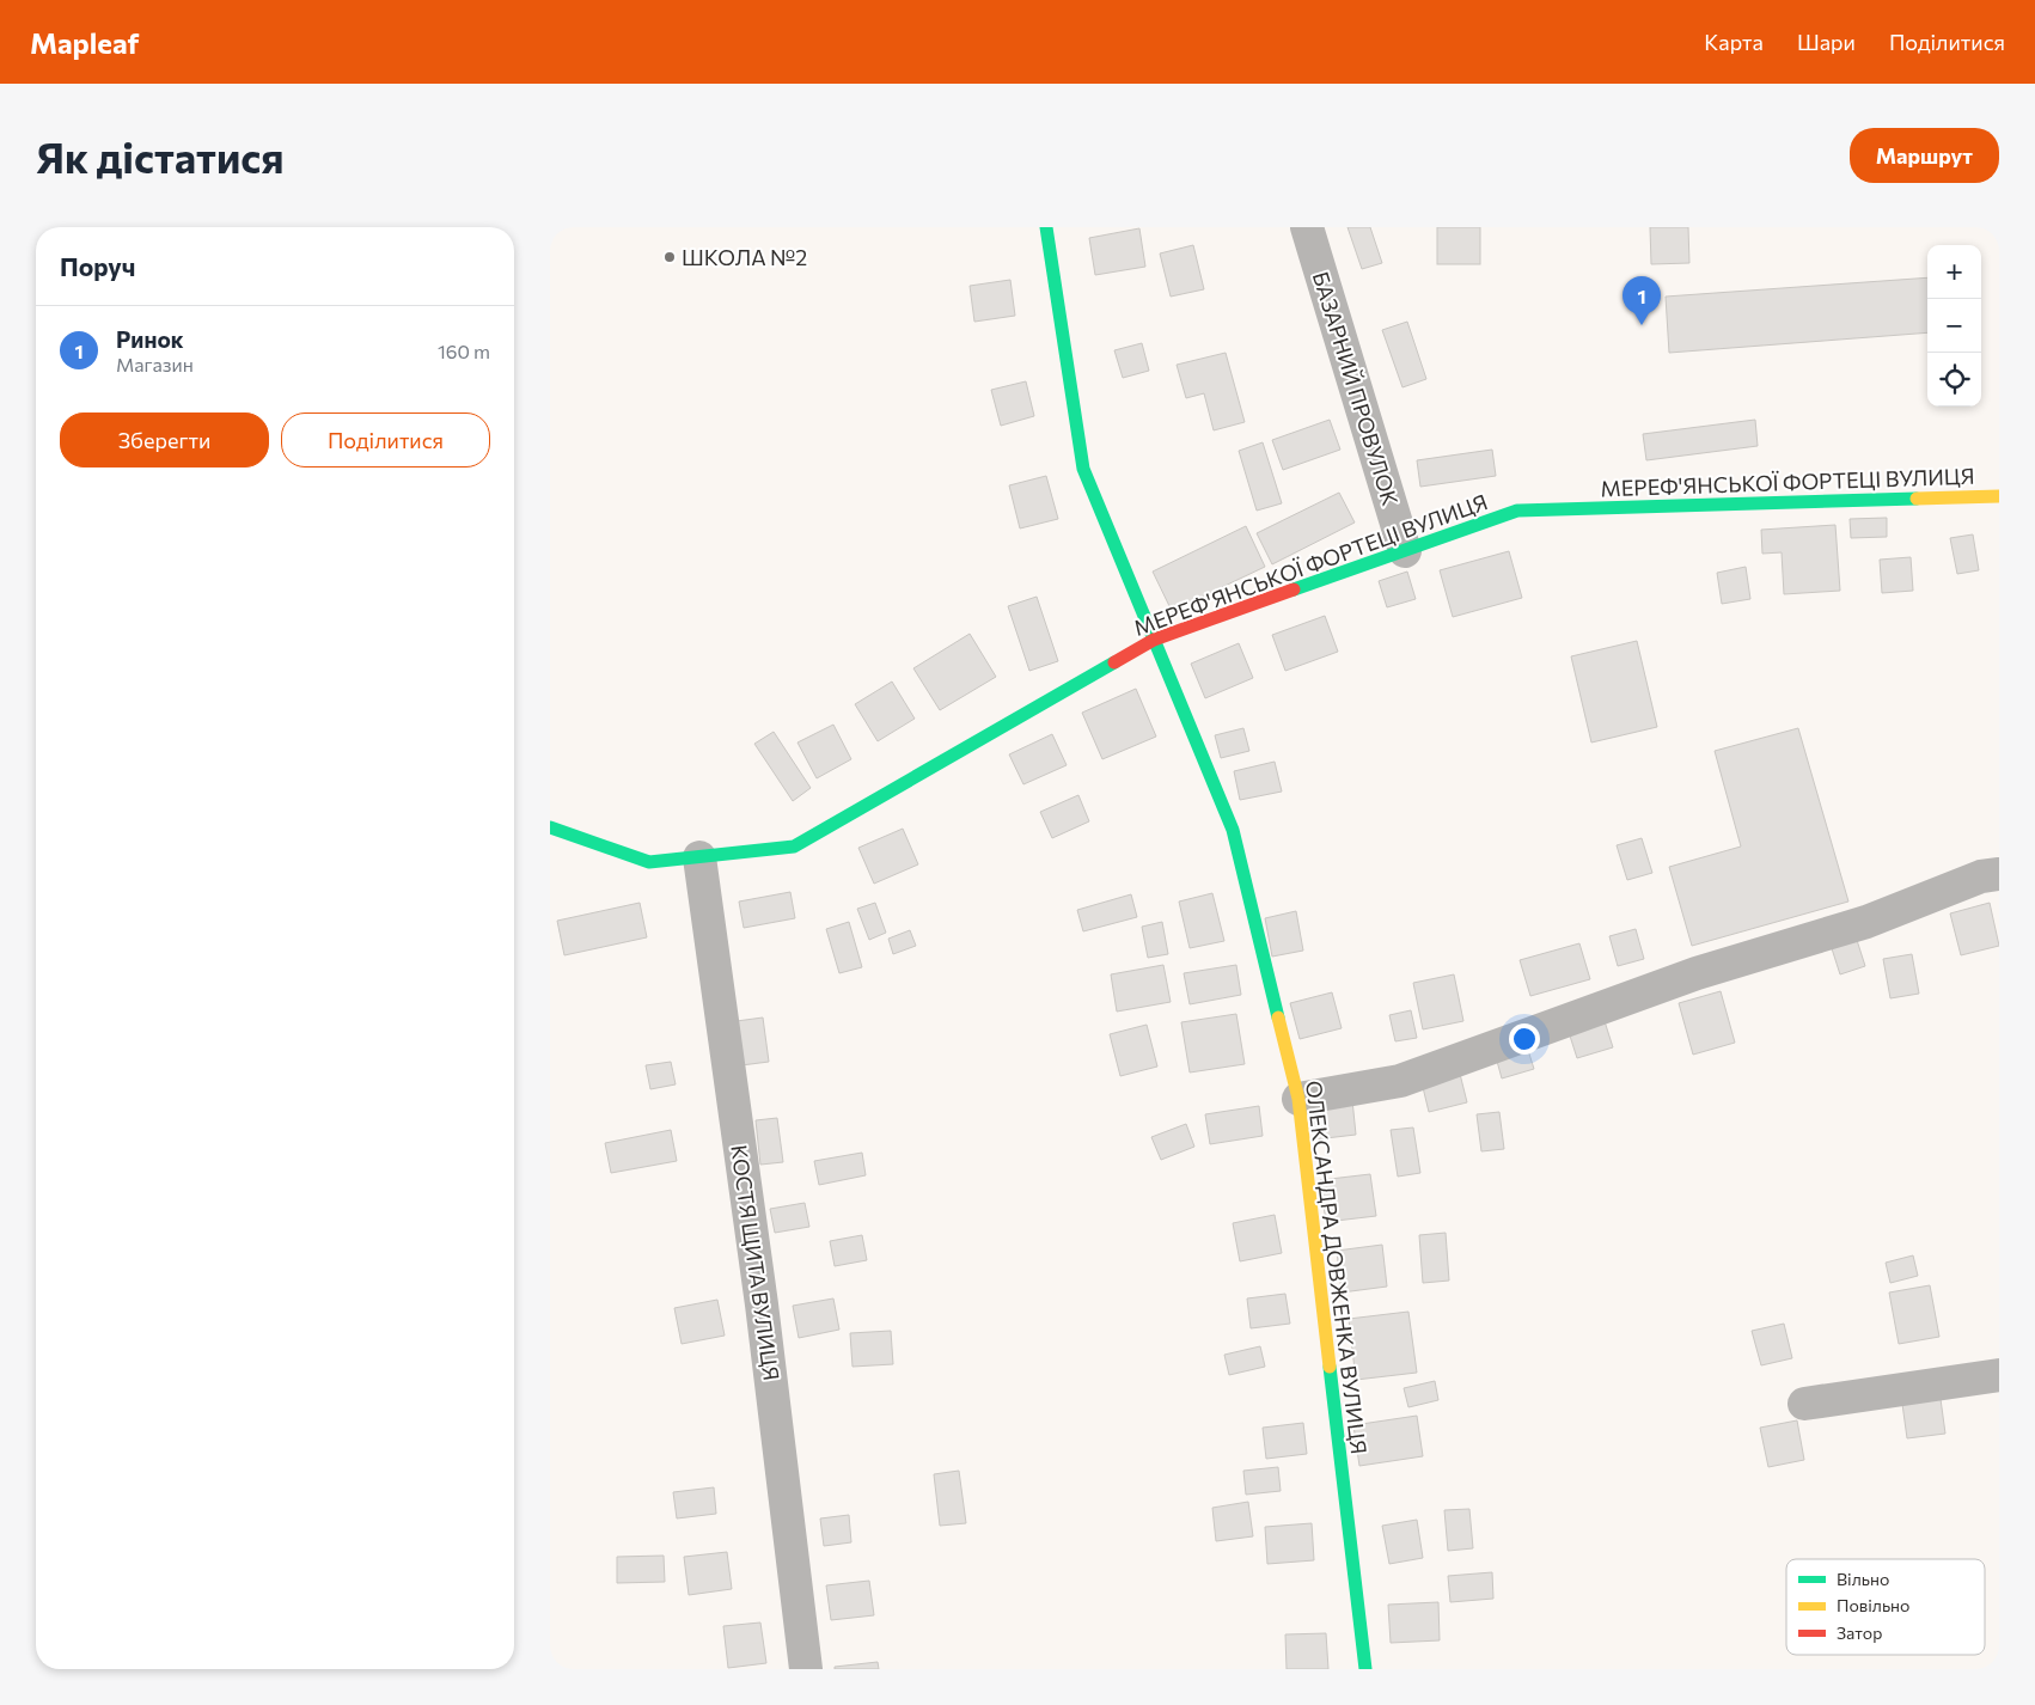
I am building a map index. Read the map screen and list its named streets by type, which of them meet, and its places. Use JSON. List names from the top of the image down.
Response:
{
  "streets": {
    "street": [
      "БАЗАРНИЙ ПРОВУЛОК",
      "МЕРЕФ'ЯНСЬКОЇ ФОРТЕЦІ ВУЛИЦЯ",
      "КОСТЯ ЩИТА ВУЛИЦЯ",
      "ОЛЕКСАНДРА ДОВЖЕНКА ВУЛИЦЯ"
    ]
  },
  "crossings": [
    ["БАЗАРНИЙ ПРОВУЛОК", "МЕРЕФ'ЯНСЬКОЇ ФОРТЕЦІ ВУЛИЦЯ"],
    ["МЕРЕФ'ЯНСЬКОЇ ФОРТЕЦІ ВУЛИЦЯ", "КОСТЯ ЩИТА ВУЛИЦЯ"],
    ["МЕРЕФ'ЯНСЬКОЇ ФОРТЕЦІ ВУЛИЦЯ", "ОЛЕКСАНДРА ДОВЖЕНКА ВУЛИЦЯ"]
  ],
  "places": ["ШКОЛА №2"],
  "legend": ["Вільно", "Повільно", "Затор"],
  "page": {
    "header": "Mapleaf",
    "nav": ["Карта", "Шари", "Поділитися"],
    "buttons": [
      "Маршрут",
      ["Зберегти", "Поділитися"]
    ],
    "title": "Як дістатися",
    "heading": "Поруч",
    "map_buttons": ["+", "−"],
    "pins": "1",
    "list": [
      {
        "mark": "1",
        "name": "Ринок",
        "note": "Магазин",
        "value": "160 m"
      }
    ]
  }
}
